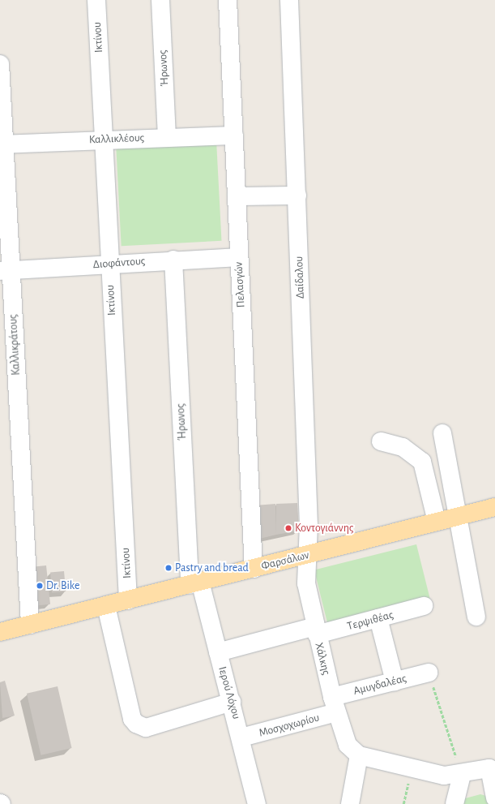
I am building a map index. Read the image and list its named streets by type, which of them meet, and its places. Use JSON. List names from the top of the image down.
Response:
{
  "streets": {
    "main road": ["Φαρσάλων"],
    "street": [
      "Ικτίνου",
      "Ήρωνος",
      "Καλλικλέους",
      "Διοφάντους",
      "Δαίδαλου",
      "Πελασγών",
      "Καλλικράτους",
      "Τερψιθέας",
      "Χάλκης",
      "Αμυγδαλέας",
      "Ιερού Λόχου",
      "Μοσχοχωρίου"
    ]
  },
  "crossings": [
    ["Ικτίνου", "Καλλικλέους"],
    ["Ικτίνου", "Διοφάντους"],
    ["Ικτίνου", "Φαρσάλων"],
    ["Ήρωνος", "Καλλικλέους"],
    ["Ήρωνος", "Διοφάντους"],
    ["Ήρωνος", "Φαρσάλων"],
    ["Ήρωνος", "Ιερού Λόχου"],
    ["Καλλικλέους", "Πελασγών"],
    ["Καλλικλέους", "Καλλικράτους"],
    ["Διοφάντους", "Πελασγών"],
    ["Διοφάντους", "Καλλικράτους"],
    ["Δαίδαλου", "Φαρσάλων"],
    ["Δαίδαλου", "Χάλκης"],
    ["Πελασγών", "Φαρσάλων"],
    ["Καλλικράτους", "Φαρσάλων"],
    ["Φαρσάλων", "Χάλκης"],
    ["Φαρσάλων", "Ιερού Λόχου"],
    ["Τερψιθέας", "Χάλκης"],
    ["Τερψιθέας", "Ιερού Λόχου"],
    ["Χάλκης", "Αμυγδαλέας"],
    ["Χάλκης", "Μοσχοχωρίου"],
    ["Αμυγδαλέας", "Μοσχοχωρίου"],
    ["Ιερού Λόχου", "Μοσχοχωρίου"]
  ],
  "places": ["Κοντογιάννης", "Pastry and bread", "Dr. Bike"]
}
